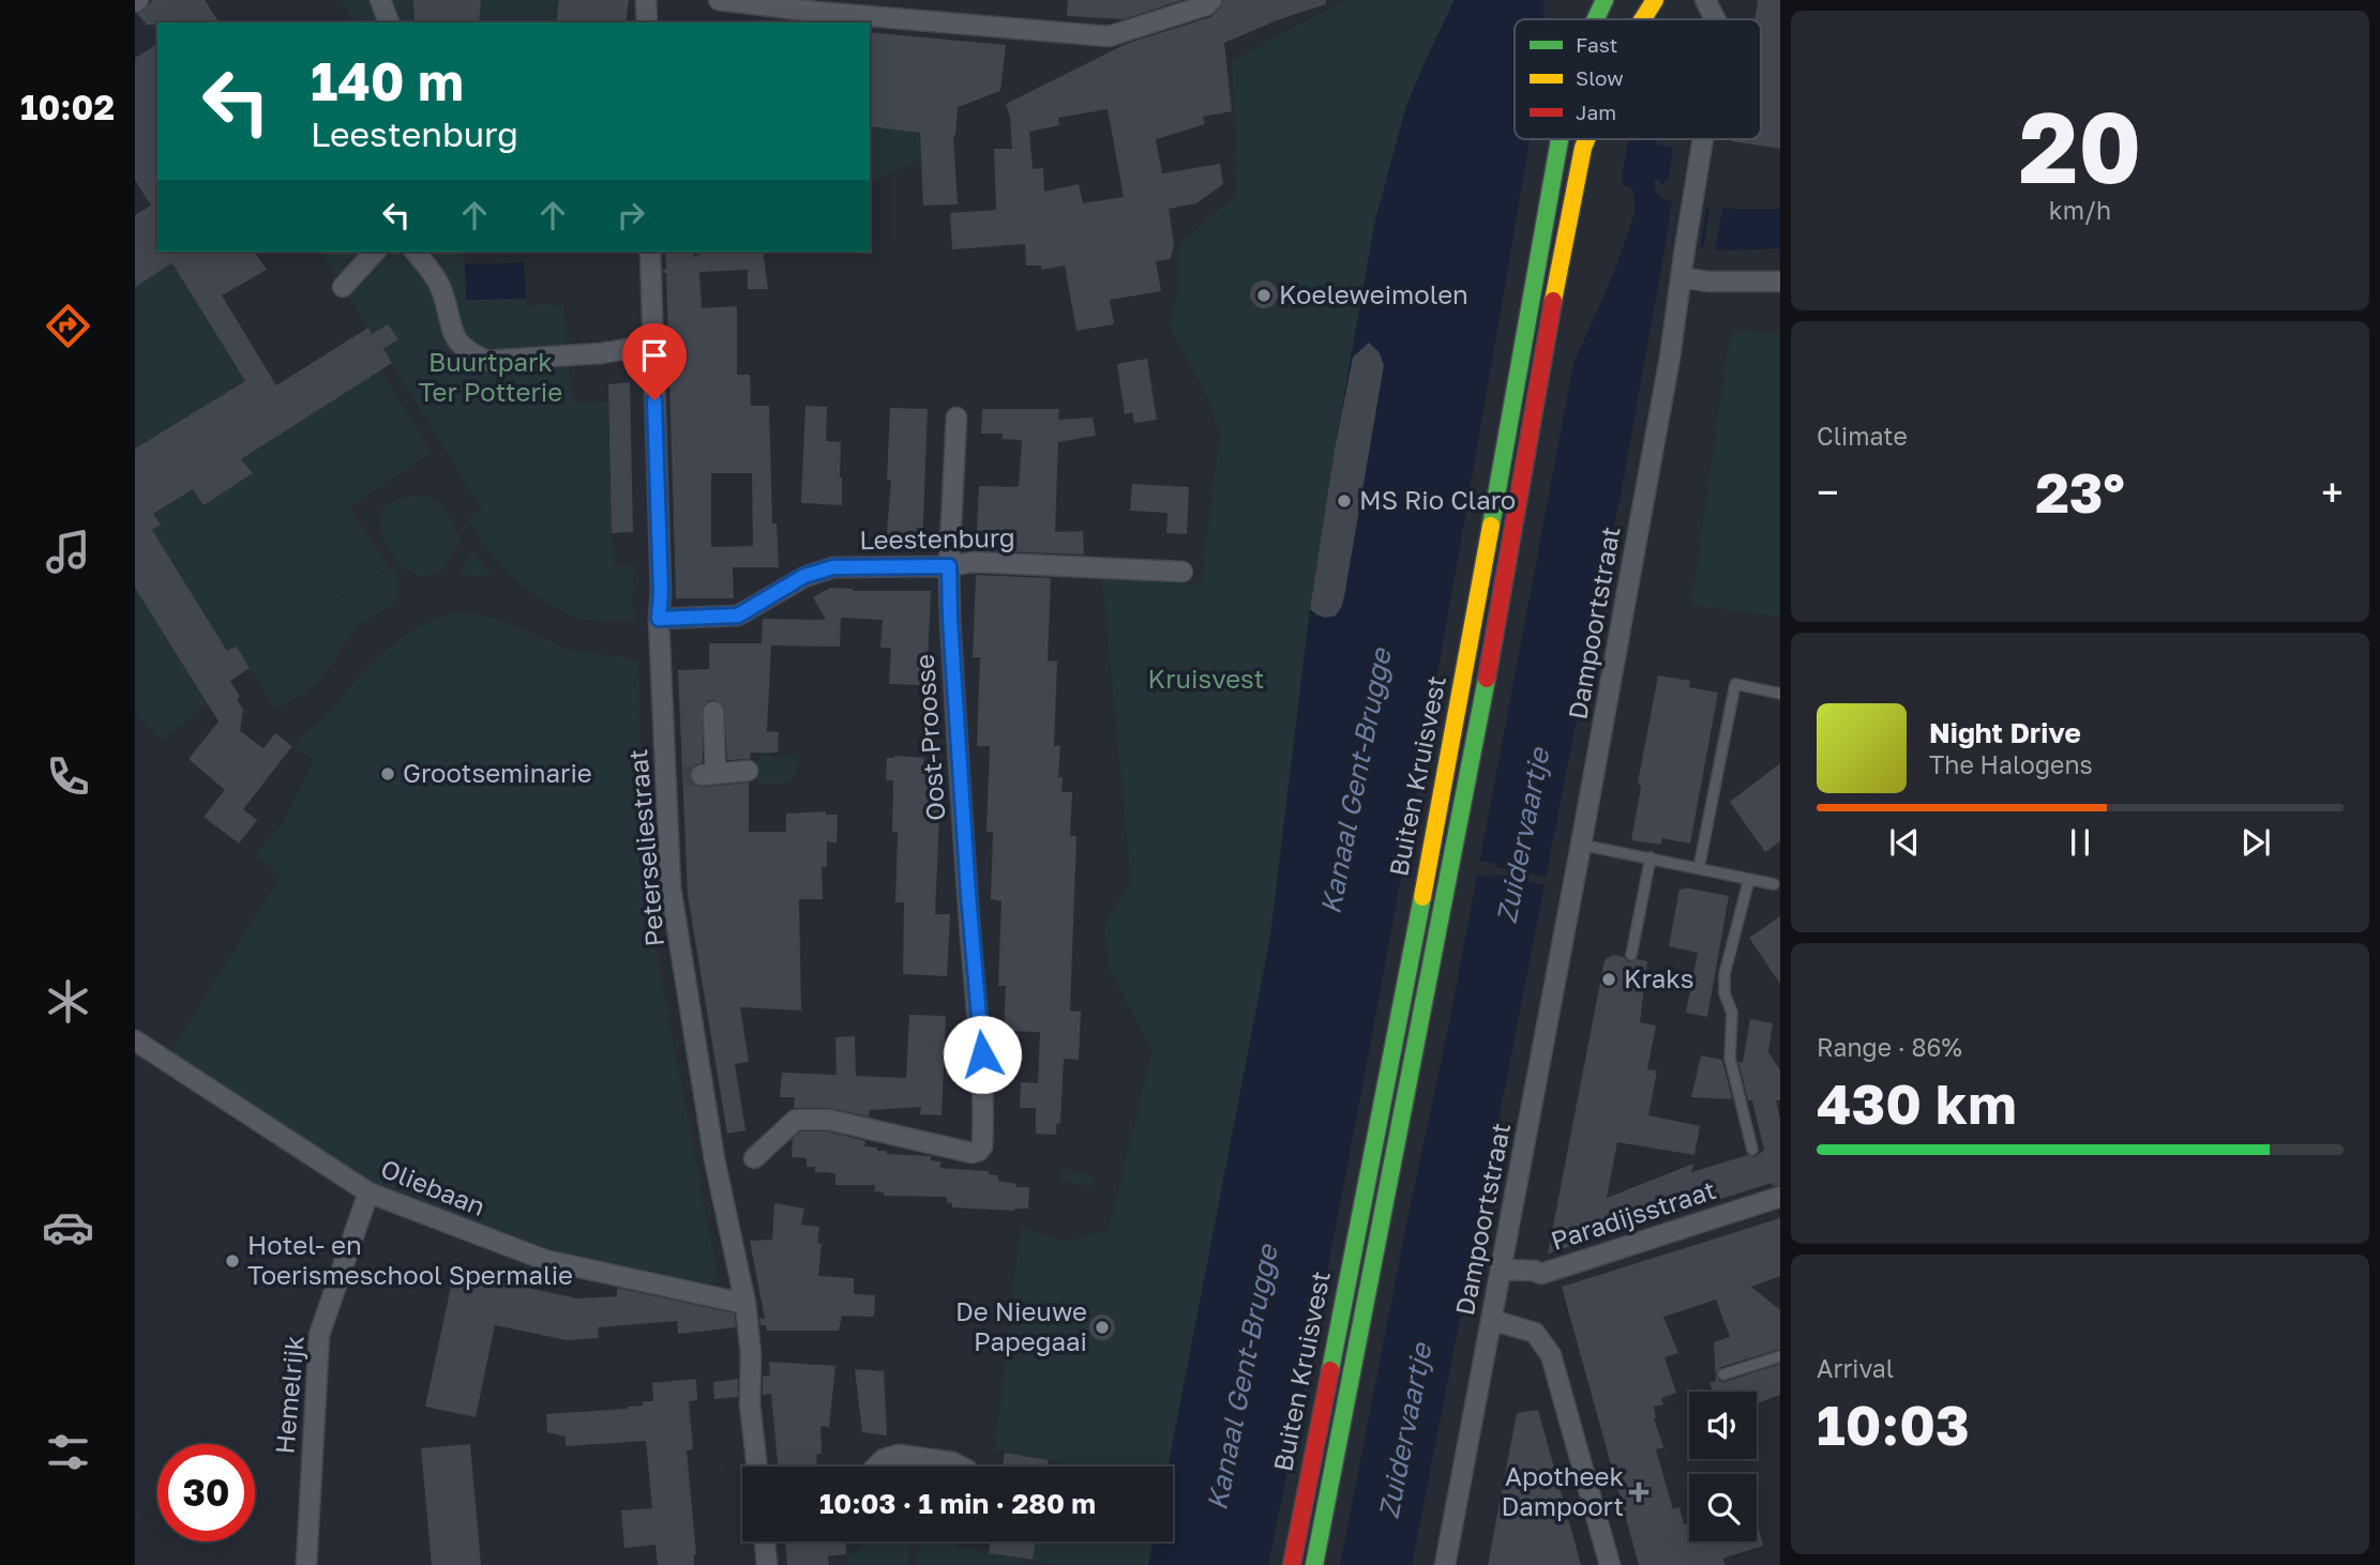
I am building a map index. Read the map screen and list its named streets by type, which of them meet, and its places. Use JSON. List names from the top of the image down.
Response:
{
  "streets": {
    "main road": ["Buiten Kruisvest"],
    "street": [
      "Leestenburg",
      "Dampoortstraat",
      "Oost-Proosse",
      "Peterseliestraat",
      "Oliebaan",
      "Paradijsstraat",
      "Hemelrijk"
    ]
  },
  "crossings": [
    ["Leestenburg", "Oost-Proosse"],
    ["Leestenburg", "Peterseliestraat"],
    ["Dampoortstraat", "Paradijsstraat"],
    ["Peterseliestraat", "Oliebaan"],
    ["Oliebaan", "Hemelrijk"]
  ],
  "water": ["Kanaal Gent-Brugge", "Zuidervaartje"],
  "parks": ["Buurtpark Ter Potterie", "Kruisvest"],
  "places": {
    "other": [
      "Koeleweimolen",
      "MS Rio Claro",
      "Grootseminarie",
      "Kraks",
      "Hotel- en Toerismeschool Spermalie",
      "De Nieuwe Papegaai"
    ],
    "health": ["Apotheek Dampoort"]
  },
  "legend": ["Fast", "Slow", "Jam"],
  "page": {
    "tabs": "10:02",
    "tile": [
      ["20", "km/h"],
      "Climate",
      ["Range · 86%", "430 km"],
      ["Arrival", "10:03"]
    ],
    "turn": ["140 m", "Leestenburg"],
    "heat": ["−", "23°", "+"],
    "song": ["Night Drive", "The Halogens"],
    "limit": "30",
    "trip": "10:03 · 1 min · 280 m"
  }
}
